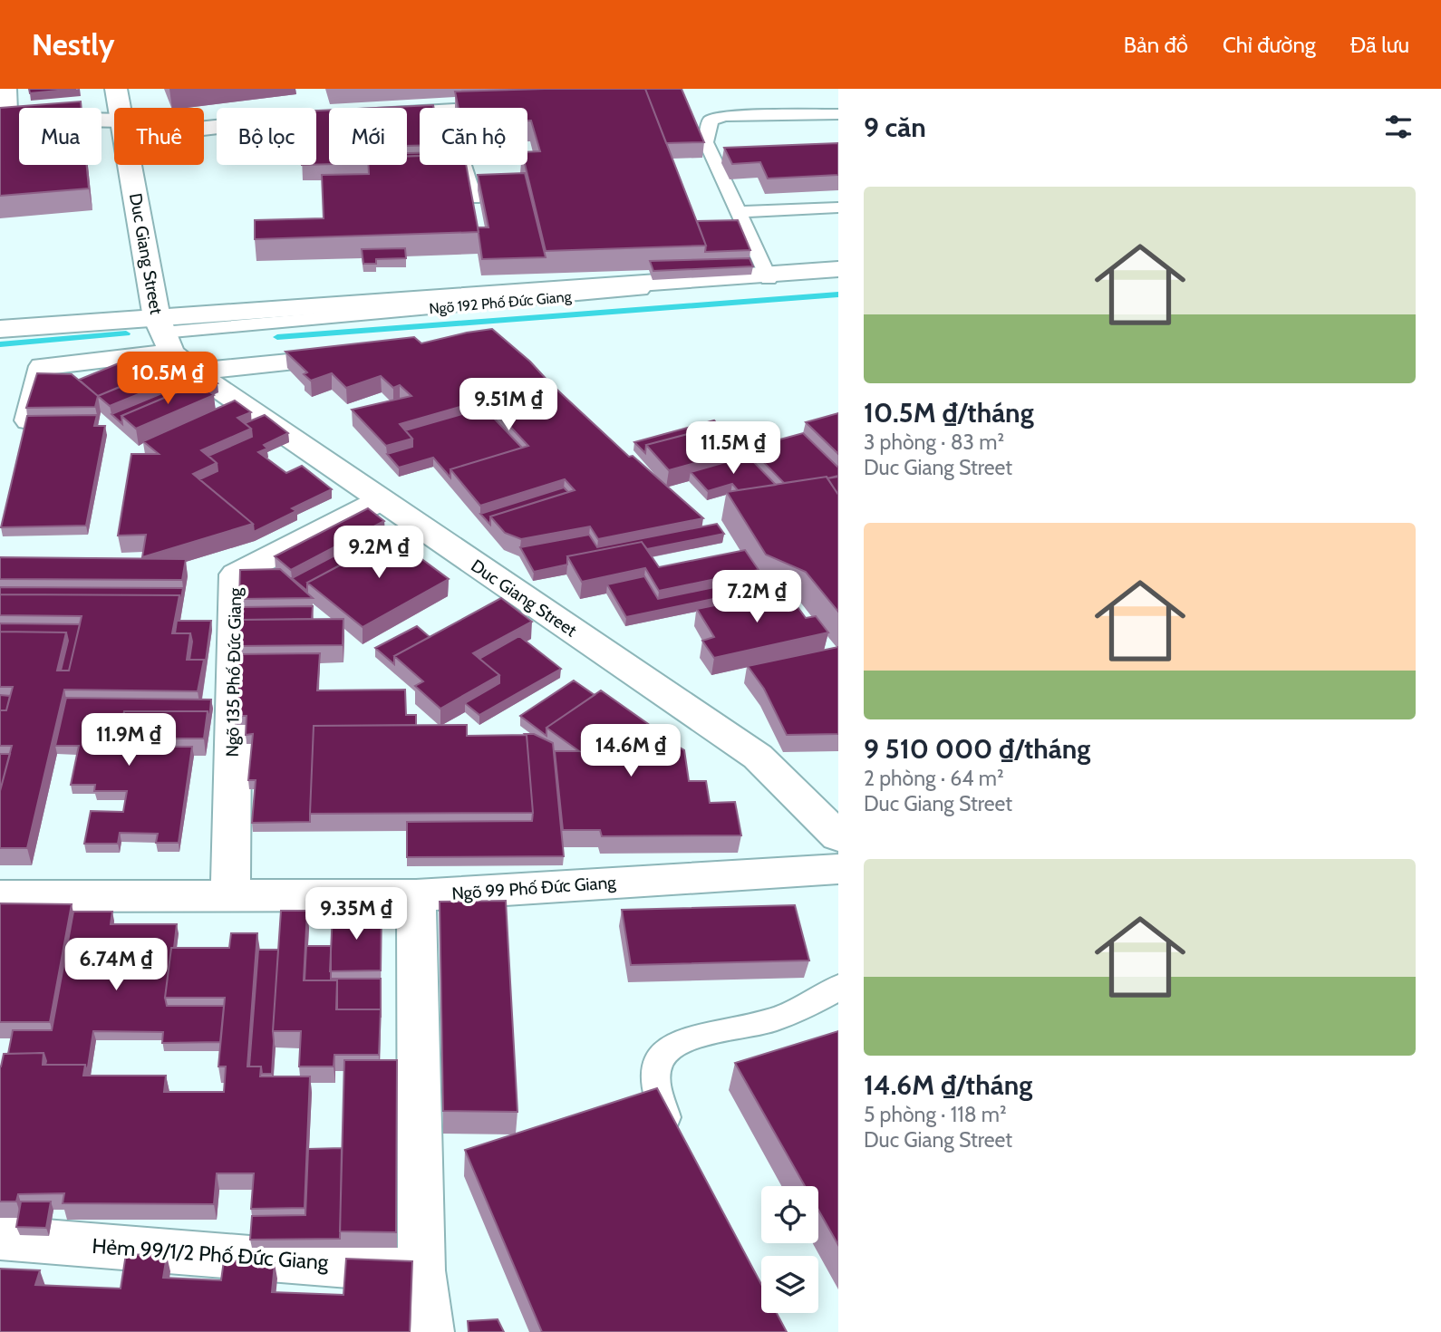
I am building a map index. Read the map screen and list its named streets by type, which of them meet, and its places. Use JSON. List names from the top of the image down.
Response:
{
  "streets": {
    "street": [
      "Duc Giang Street",
      "Ngõ 135 Phố Đức Giang",
      "Ngõ 99 Phố Đức Giang",
      "Hẻm 99/1/2 Phố Đức Giang"
    ]
  },
  "crossings": [
    ["Duc Giang Street", "Ngõ 135 Phố Đức Giang"],
    ["Ngõ 135 Phố Đức Giang", "Ngõ 99 Phố Đức Giang"]
  ],
  "page": {
    "header": "Nestly",
    "nav": ["Bản đồ", "Chỉ đường", "Đã lưu"],
    "heading": "9 căn",
    "chip": [
      "Mua",
      "Thuê",
      "Bộ lọc",
      "Mới",
      "Căn hộ"
    ],
    "list": [
      {
        "name": "10.5M ₫/tháng",
        "note": "3 phòng · 83 m² · Duc Giang Street"
      },
      {
        "name": "9 510 000 ₫/tháng",
        "note": "2 phòng · 64 m² · Duc Giang Street"
      },
      {
        "name": "14.6M ₫/tháng",
        "note": "5 phòng · 118 m² · Duc Giang Street"
      }
    ],
    "price": [
      "10.5M ₫",
      "9.51M ₫",
      "11.5M ₫",
      "9.2M ₫",
      "7.2M ₫",
      "11.9M ₫",
      "14.6M ₫",
      "9.35M ₫",
      "6.74M ₫"
    ]
  }
}
